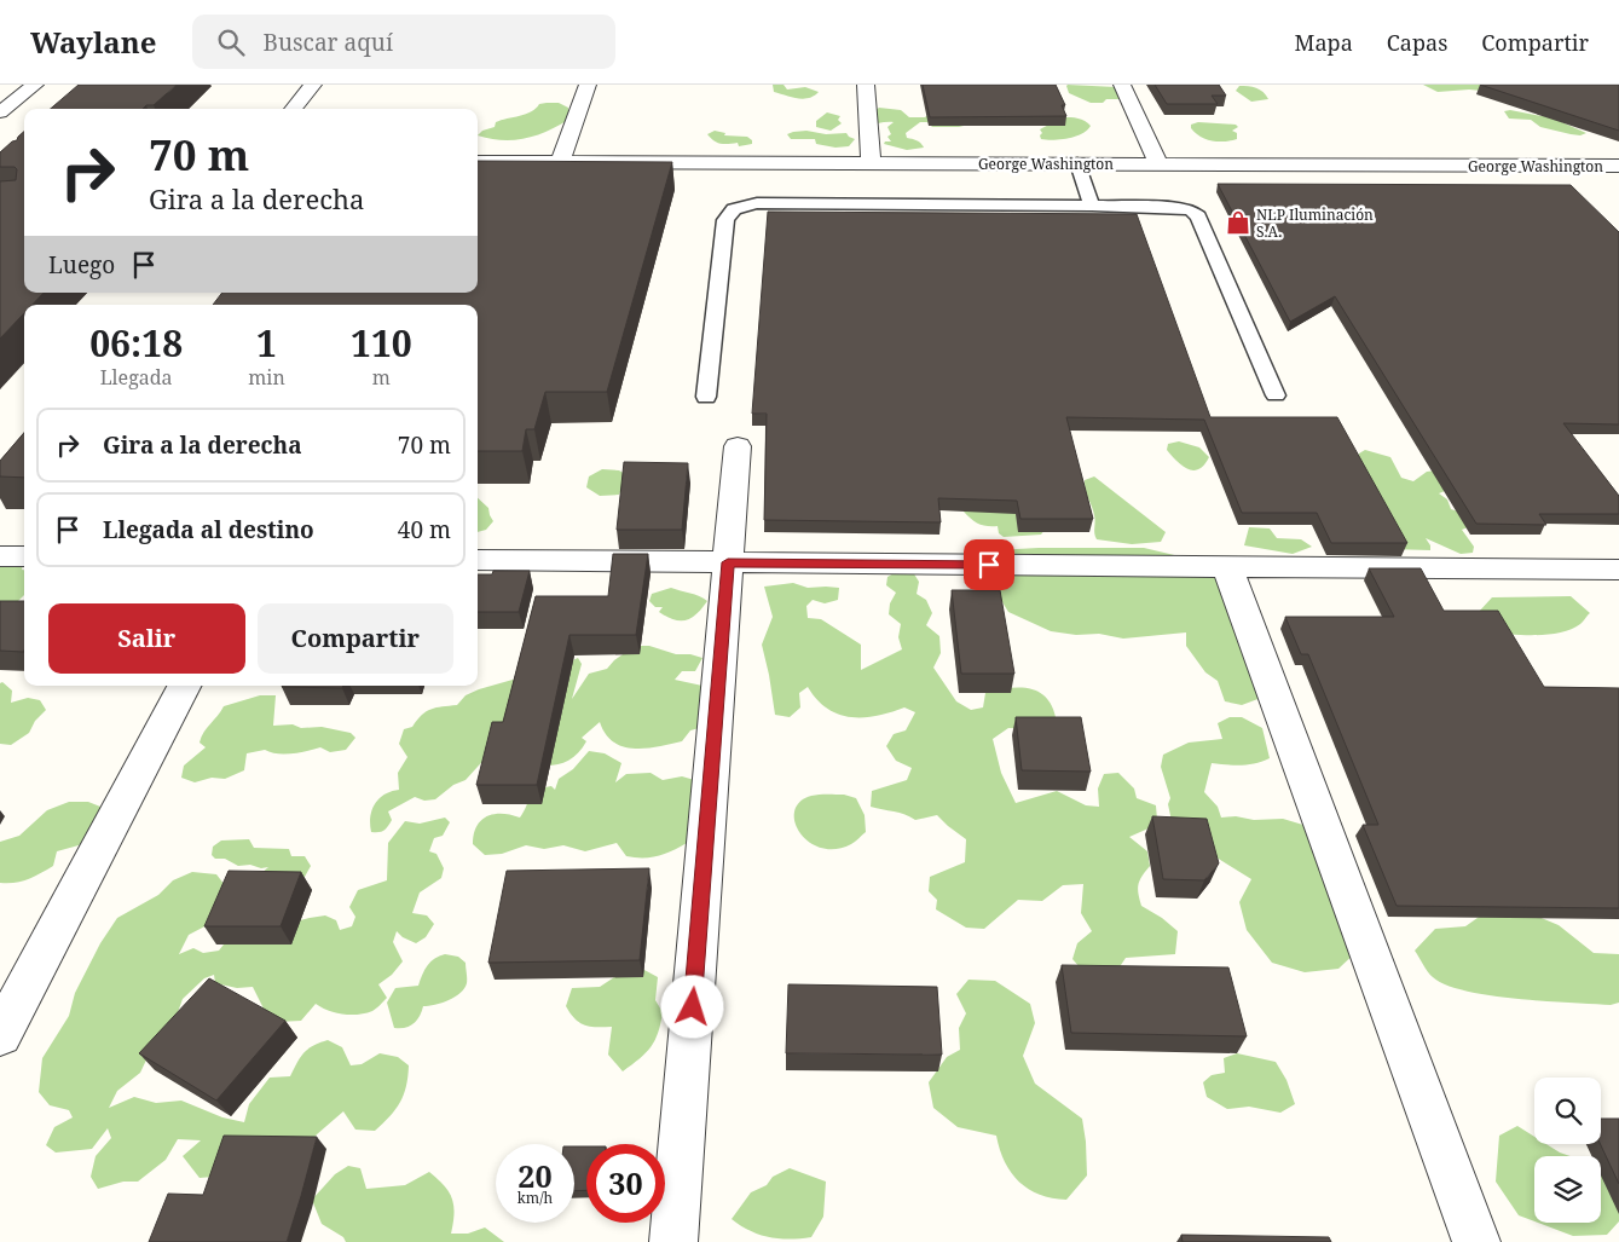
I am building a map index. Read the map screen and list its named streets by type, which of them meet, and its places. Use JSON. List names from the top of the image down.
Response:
{
  "streets": {
    "street": ["George Washington"]
  },
  "places": {
    "shop": ["NLP Iluminación S.A."]
  },
  "page": {
    "header": "Waylane",
    "search": "Buscar aquí",
    "nav": ["Mapa", "Capas", "Compartir"],
    "turn": ["70 m", "Gira a la derecha"],
    "then": "Luego",
    "eta": [
      "06:18",
      "Llegada",
      "1",
      "min",
      "110",
      "m"
    ],
    "list": [
      {
        "name": "Gira a la derecha",
        "value": "70 m"
      },
      {
        "name": "Llegada al destino",
        "value": "40 m"
      }
    ],
    "buttons": ["Salir", "Compartir"],
    "speed": "20 km/h",
    "limit": "30"
  }
}
